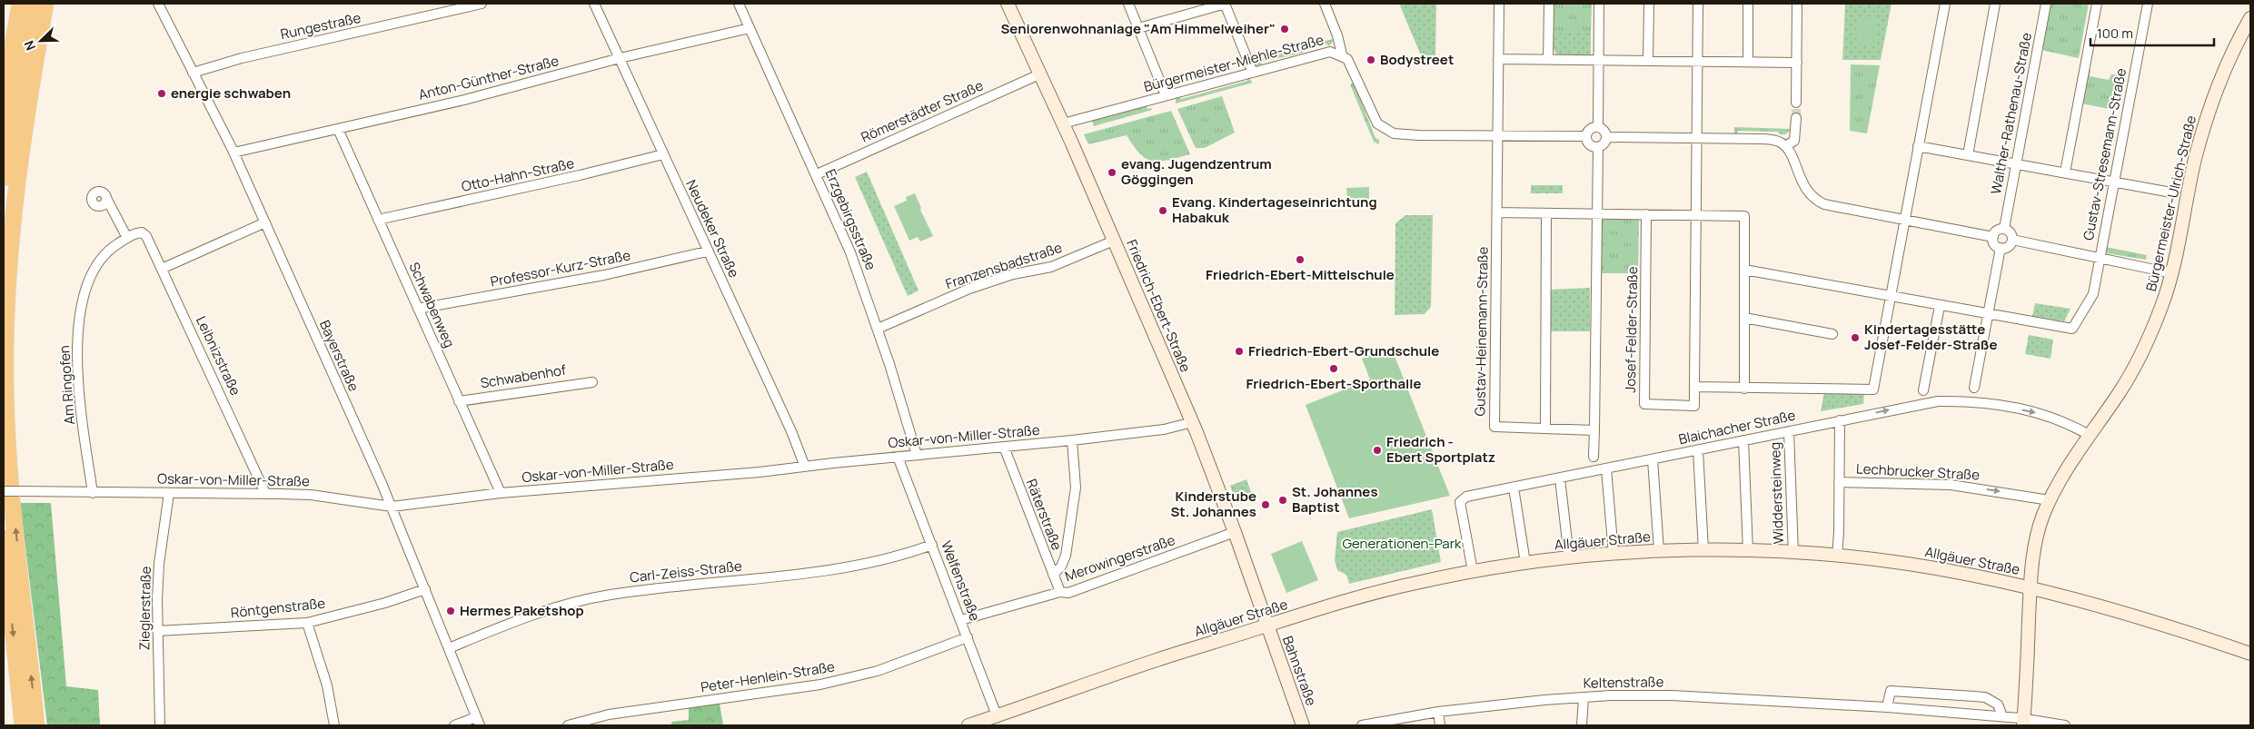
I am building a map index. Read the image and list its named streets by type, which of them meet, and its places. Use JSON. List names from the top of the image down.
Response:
{
  "streets": {
    "main road": [
      "Bürgermeister-Ulrich-Straße",
      "Friedrich-Ebert-Straße",
      "Allgäuer Straße",
      "Bahnstraße"
    ],
    "street": [
      "Rungestraße",
      "Bürgermeister-Miehle-Straße",
      "Anton-Günther-Straße",
      "Römerstädter Straße",
      "Walther-Rathenau-Straße",
      "Gustav-Stresemann-Straße",
      "Otto-Hahn-Straße",
      "Erzgebirgsstraße",
      "Neudeker Straße",
      "Franzensbadstraße",
      "Professor-Kurz-Straße",
      "Schwabenweg",
      "Josef-Felder-Straße",
      "Gustav-Heinemann-Straße",
      "Leibnizstraße",
      "Bayerstraße",
      "Schwabenhof",
      "Am Ringofen",
      "Blaichacher Straße",
      "Oskar-von-Miller-Straße",
      "Lechbrucker Straße",
      "Widdersteinweg",
      "Räterstraße",
      "Merowingerstraße",
      "Carl-Zeiss-Straße",
      "Welfenstraße",
      "Zieglerstraße",
      "Röntgenstraße",
      "Peter-Henlein-Straße",
      "Keltenstraße"
    ]
  },
  "crossings": [
    ["Rungestraße", "Bayerstraße"],
    ["Bürgermeister-Miehle-Straße", "Friedrich-Ebert-Straße"],
    ["Bürgermeister-Miehle-Straße", "Gustav-Heinemann-Straße"],
    ["Anton-Günther-Straße", "Erzgebirgsstraße"],
    ["Anton-Günther-Straße", "Neudeker Straße"],
    ["Anton-Günther-Straße", "Schwabenweg"],
    ["Anton-Günther-Straße", "Bayerstraße"],
    ["Römerstädter Straße", "Erzgebirgsstraße"],
    ["Römerstädter Straße", "Friedrich-Ebert-Straße"],
    ["Otto-Hahn-Straße", "Neudeker Straße"],
    ["Otto-Hahn-Straße", "Schwabenweg"],
    ["Bürgermeister-Ulrich-Straße", "Blaichacher Straße"],
    ["Bürgermeister-Ulrich-Straße", "Lechbrucker Straße"],
    ["Bürgermeister-Ulrich-Straße", "Allgäuer Straße"],
    ["Bürgermeister-Ulrich-Straße", "Keltenstraße"],
    ["Erzgebirgsstraße", "Franzensbadstraße"],
    ["Erzgebirgsstraße", "Oskar-von-Miller-Straße"],
    ["Neudeker Straße", "Professor-Kurz-Straße"],
    ["Neudeker Straße", "Oskar-von-Miller-Straße"],
    ["Franzensbadstraße", "Friedrich-Ebert-Straße"],
    ["Professor-Kurz-Straße", "Schwabenweg"],
    ["Schwabenweg", "Schwabenhof"],
    ["Schwabenweg", "Oskar-von-Miller-Straße"],
    ["Friedrich-Ebert-Straße", "Oskar-von-Miller-Straße"],
    ["Friedrich-Ebert-Straße", "Allgäuer Straße"],
    ["Friedrich-Ebert-Straße", "Merowingerstraße"],
    ["Friedrich-Ebert-Straße", "Bahnstraße"],
    ["Leibnizstraße", "Am Ringofen"],
    ["Leibnizstraße", "Oskar-von-Miller-Straße"],
    ["Bayerstraße", "Oskar-von-Miller-Straße"],
    ["Bayerstraße", "Carl-Zeiss-Straße"],
    ["Bayerstraße", "Röntgenstraße"],
    ["Am Ringofen", "Oskar-von-Miller-Straße"],
    ["Blaichacher Straße", "Widdersteinweg"],
    ["Blaichacher Straße", "Allgäuer Straße"],
    ["Oskar-von-Miller-Straße", "Räterstraße"],
    ["Oskar-von-Miller-Straße", "Welfenstraße"],
    ["Oskar-von-Miller-Straße", "Zieglerstraße"],
    ["Widdersteinweg", "Allgäuer Straße"],
    ["Räterstraße", "Merowingerstraße"],
    ["Allgäuer Straße", "Welfenstraße"],
    ["Allgäuer Straße", "Bahnstraße"],
    ["Merowingerstraße", "Welfenstraße"],
    ["Carl-Zeiss-Straße", "Welfenstraße"],
    ["Welfenstraße", "Peter-Henlein-Straße"],
    ["Zieglerstraße", "Röntgenstraße"]
  ],
  "one_way": ["Lechbrucker Straße"],
  "parks": ["Generationen-Park"],
  "places": [
    "Seniorenwohnanlage \"Am Himmelweiher\"",
    "Bodystreet",
    "energie schwaben",
    "evang. Jugendzentrum Göggingen",
    "Evang. Kindertageseinrichtung Habakuk",
    "Friedrich-Ebert-Mittelschule",
    "Kindertagesstätte Josef-Felder-Straße",
    "Friedrich-Ebert-Grundschule",
    "Friedrich-Ebert-Sporthalle",
    "Friedrich - Ebert Sportplatz",
    "St. Johannes Baptist",
    "Kinderstube St. Johannes",
    "Hermes Paketshop"
  ],
  "scale_bar": "100 m",
  "north": "bottom left"
}
